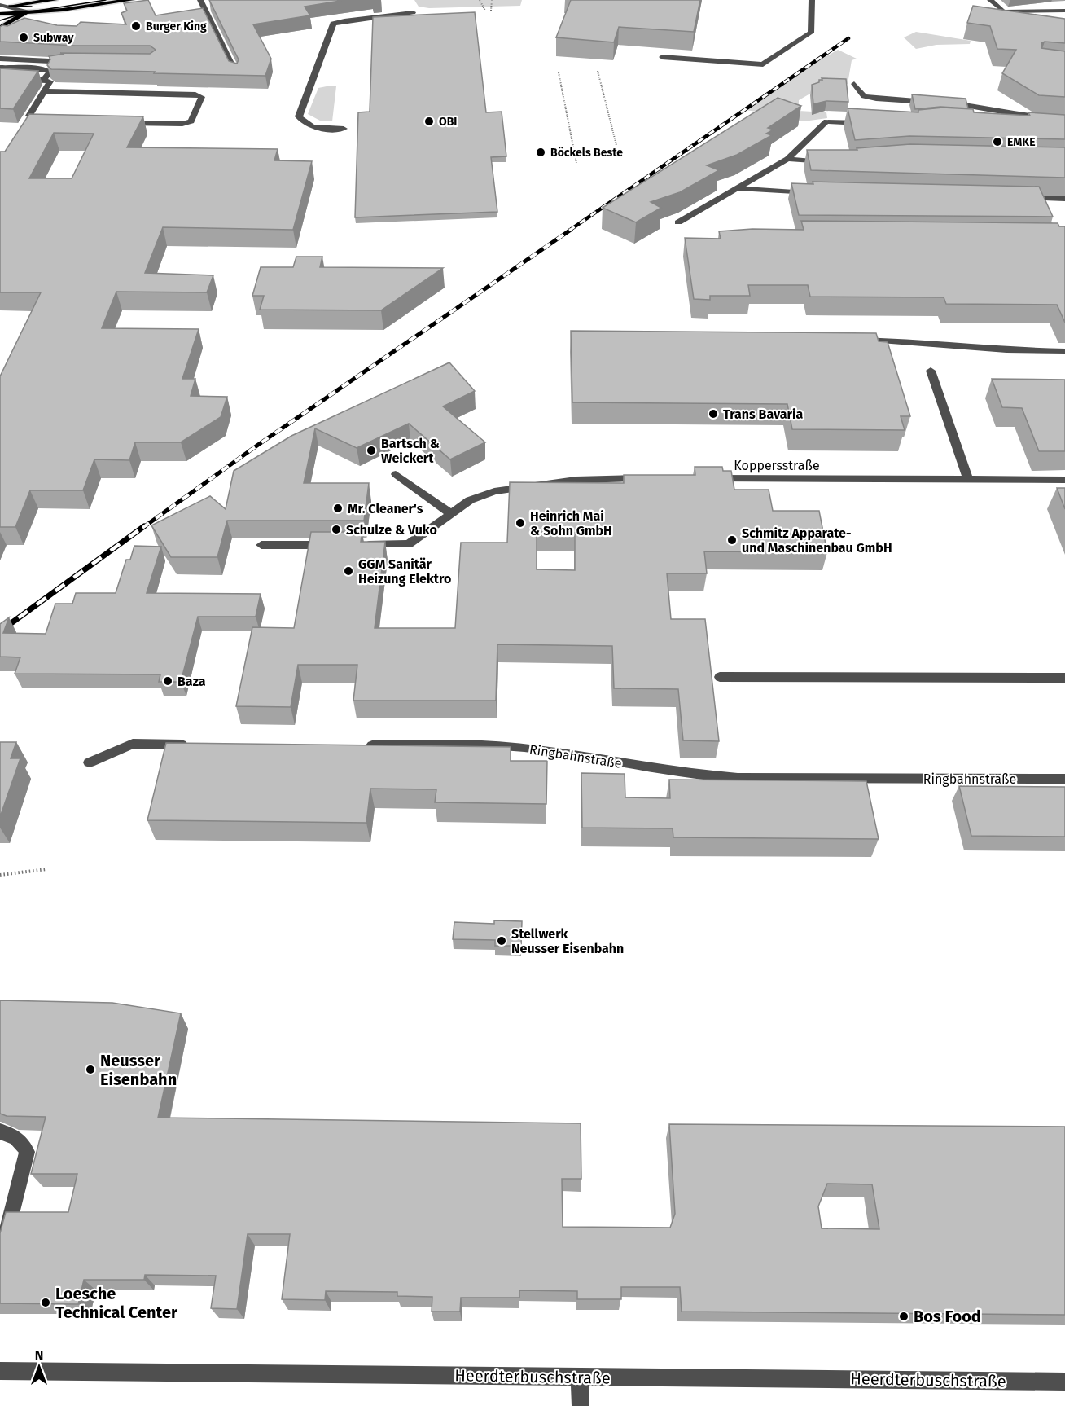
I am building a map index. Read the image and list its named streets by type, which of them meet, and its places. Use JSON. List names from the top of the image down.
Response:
{
  "streets": {
    "street": ["Koppersstraße", "Ringbahnstraße", "Heerdterbuschstraße"]
  },
  "places": [
    "Burger King",
    "Subway",
    "OBI",
    "EMKE",
    "Böckels Beste",
    "Trans Bavaria",
    "Bartsch & Weickert",
    "Mr. Cleaner's",
    "Heinrich Mai & Sohn GmbH",
    "Schulze & Vuko",
    "Schmitz Apparate- und Maschinenbau GmbH",
    "GGM Sanitär Heizung Elektro",
    "Baza",
    "Stellwerk Neusser Eisenbahn",
    "Neusser Eisenbahn",
    "Loesche Technical Center",
    "Bos Food"
  ],
  "north": "top"
}
